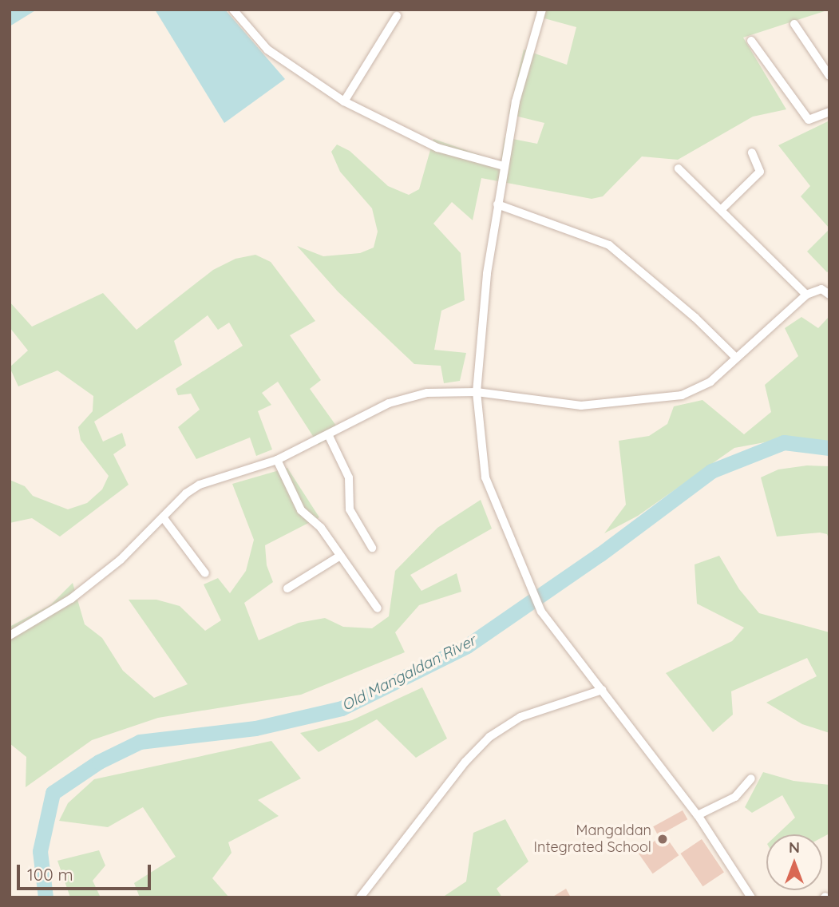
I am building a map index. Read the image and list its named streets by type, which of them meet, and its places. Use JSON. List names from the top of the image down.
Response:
{
  "water": ["Old Mangaldan River"],
  "places": ["Mangaldan Integrated School"],
  "scale_bar": "100 m",
  "north": "top"
}
